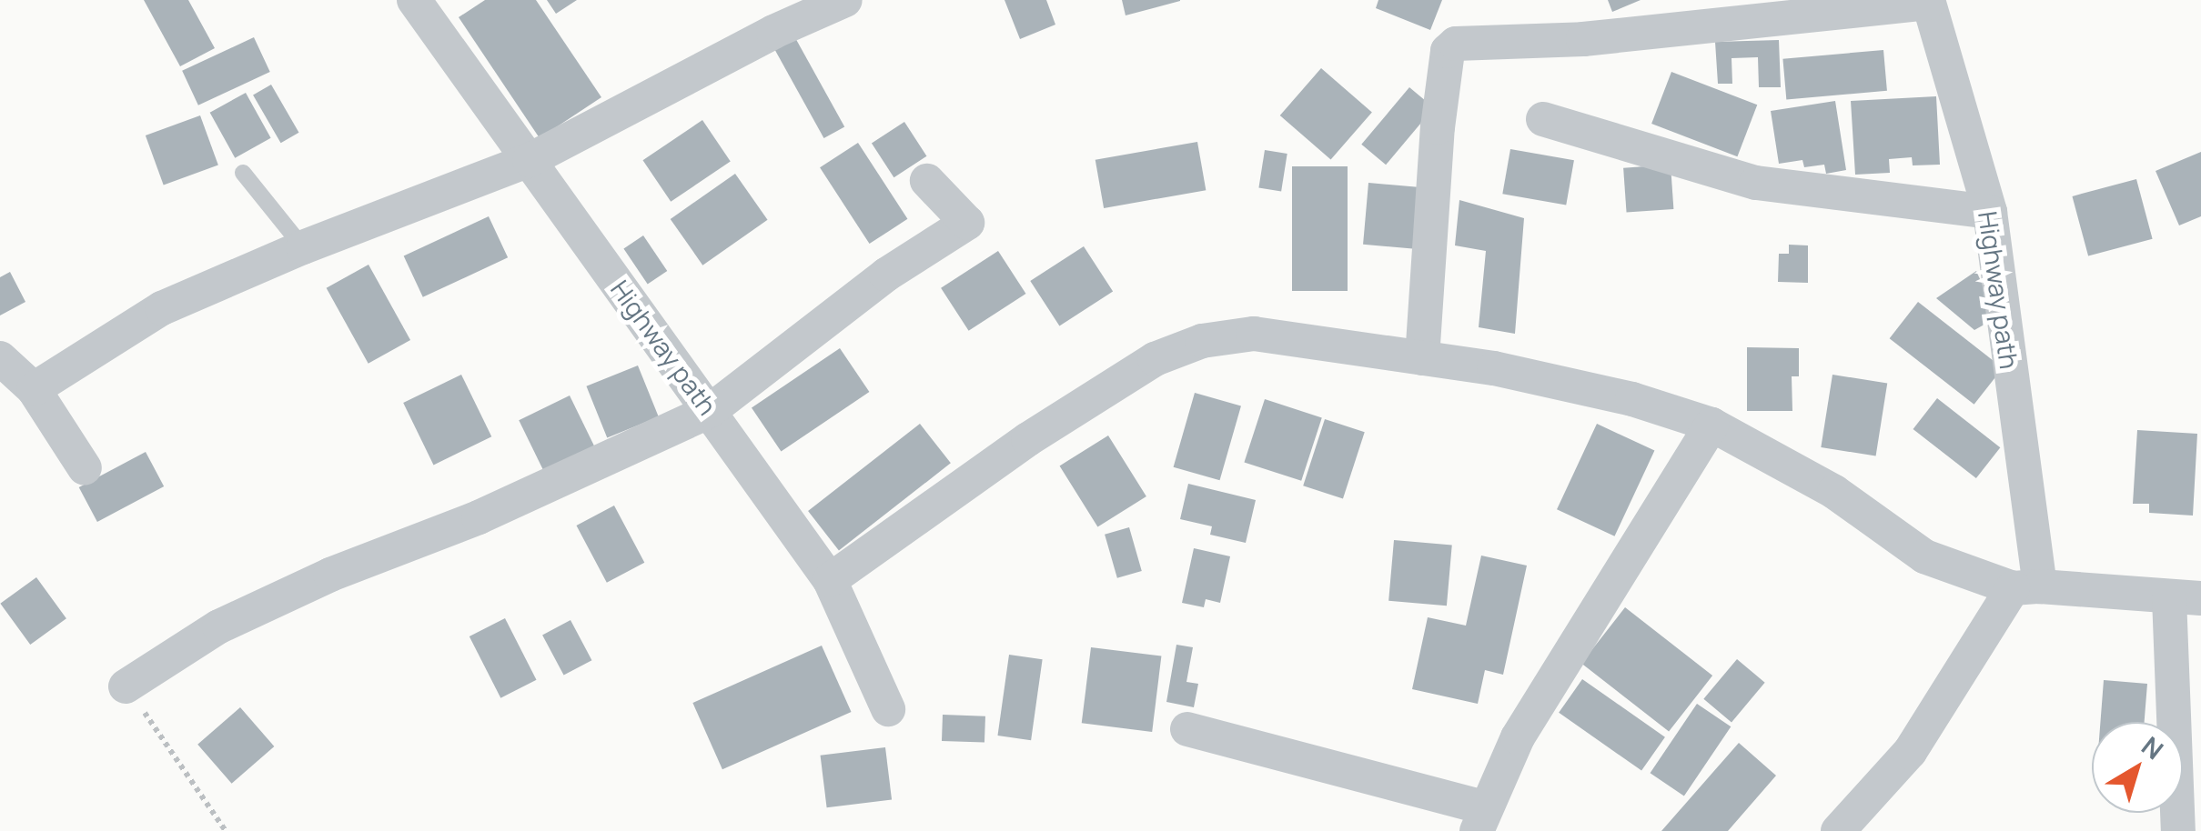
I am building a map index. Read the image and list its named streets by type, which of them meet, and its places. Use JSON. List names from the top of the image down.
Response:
{
  "streets": {
    "street": ["Highway path"]
  },
  "north": "top right"
}
